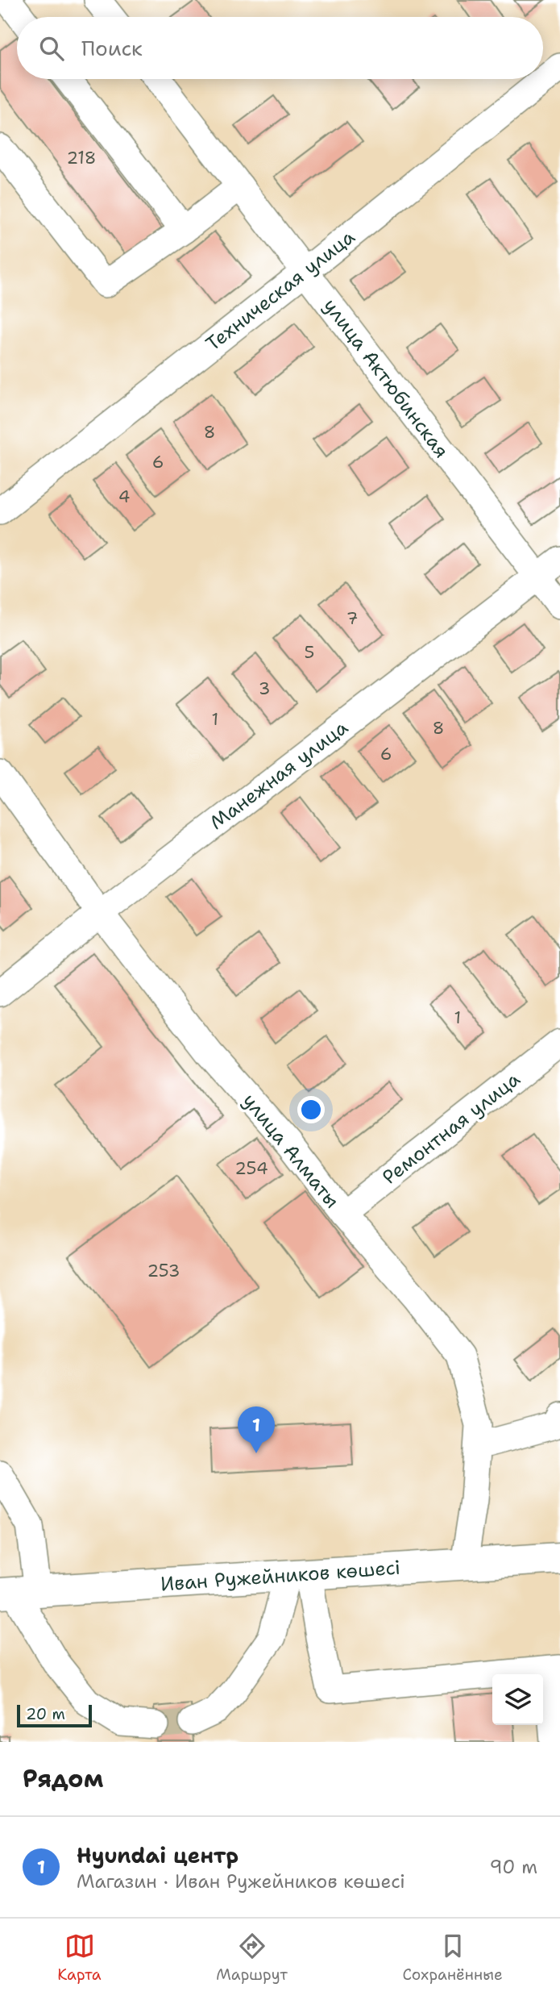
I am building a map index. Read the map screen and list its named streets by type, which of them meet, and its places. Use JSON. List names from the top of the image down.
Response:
{
  "streets": {
    "main road": ["Иван Ружейников көшесі"],
    "street": [
      "Техническая улица",
      "улица Актюбинская",
      "Манежная улица",
      "Ремонтная улица",
      "улица Алматы"
    ]
  },
  "crossings": [
    ["Техническая улица", "улица Актюбинская"],
    ["улица Актюбинская", "Манежная улица"],
    ["Манежная улица", "улица Алматы"],
    ["Ремонтная улица", "улица Алматы"],
    ["улица Алматы", "Иван Ружейников көшесі"]
  ],
  "house_numbers": [
    "218",
    "8",
    "6",
    "4",
    "7",
    "5",
    "3",
    "1",
    "8",
    "6",
    "1",
    "254",
    "253"
  ],
  "scale_bar": "20 m",
  "page": {
    "search": "Поиск",
    "pins": "1",
    "scale": "20 m",
    "heading": "Рядом",
    "list": [
      {
        "mark": "1",
        "name": "Hyundai центр",
        "note": "Магазин · Иван Ружейников көшесі",
        "value": "90 m"
      }
    ],
    "nav": ["Карта", "Маршрут", "Сохранённые"]
  }
}
